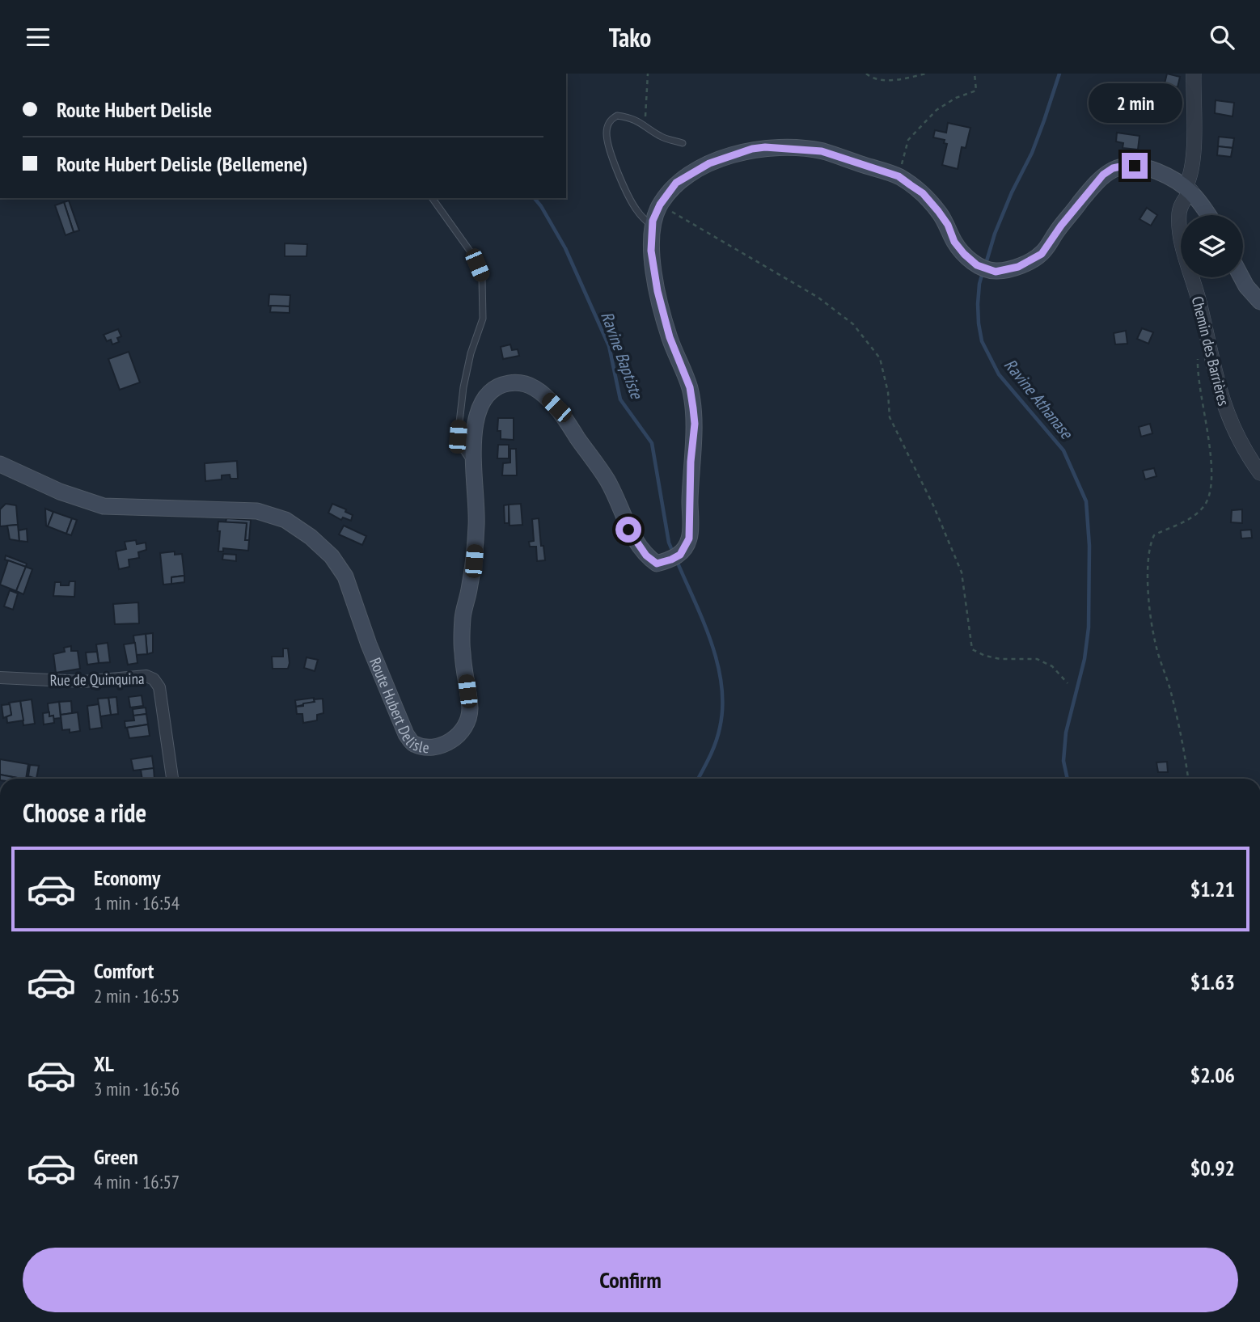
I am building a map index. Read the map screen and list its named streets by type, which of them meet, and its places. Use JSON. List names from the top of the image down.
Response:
{
  "streets": {
    "main road": ["Route Hubert Delisle"],
    "street": ["Chemin des Barrières", "Rue de Quinquina"]
  },
  "crossings": [
    ["Chemin des Barrières", "Route Hubert Delisle"]
  ],
  "water": ["Ravine Baptiste", "Ravine Athanase"],
  "page": {
    "header": "Tako",
    "banner": ["Route Hubert Delisle", "Route Hubert Delisle (Bellemene)"],
    "bubble": "2 min",
    "heading": "Choose a ride",
    "list": [
      {
        "name": "Economy",
        "note": "1 min · 16:54",
        "value": "$1.21"
      },
      {
        "name": "Comfort",
        "note": "2 min · 16:55",
        "value": "$1.63"
      },
      {
        "name": "XL",
        "note": "3 min · 16:56",
        "value": "$2.06"
      },
      {
        "name": "Green",
        "note": "4 min · 16:57",
        "value": "$0.92"
      }
    ],
    "buttons": "Confirm"
  }
}
